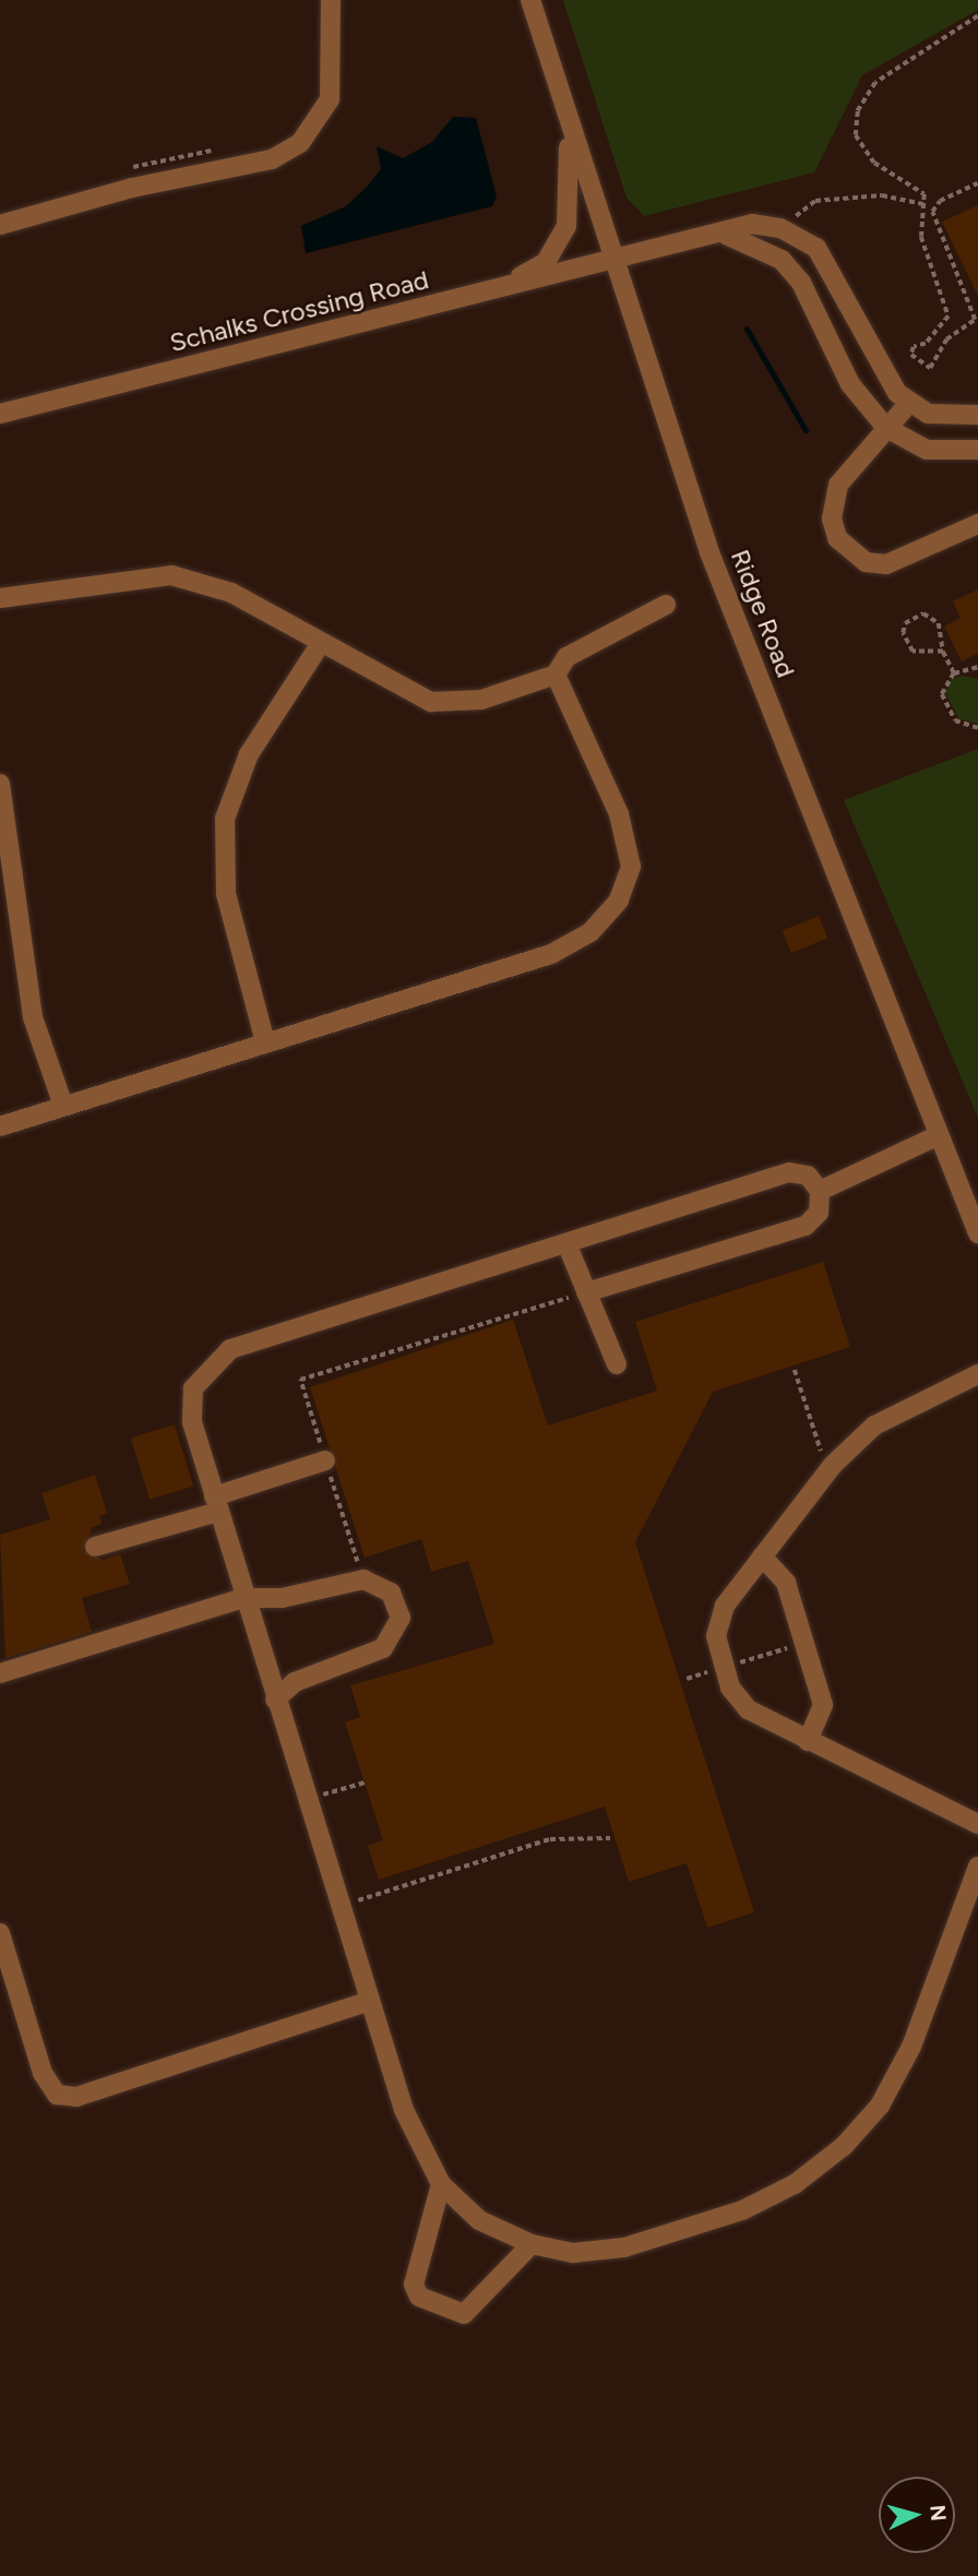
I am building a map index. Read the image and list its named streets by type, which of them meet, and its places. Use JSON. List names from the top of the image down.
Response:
{
  "streets": {
    "street": ["Schalks Crossing Road", "Ridge Road"]
  },
  "crossings": [
    ["Schalks Crossing Road", "Ridge Road"]
  ],
  "north": "right"
}
